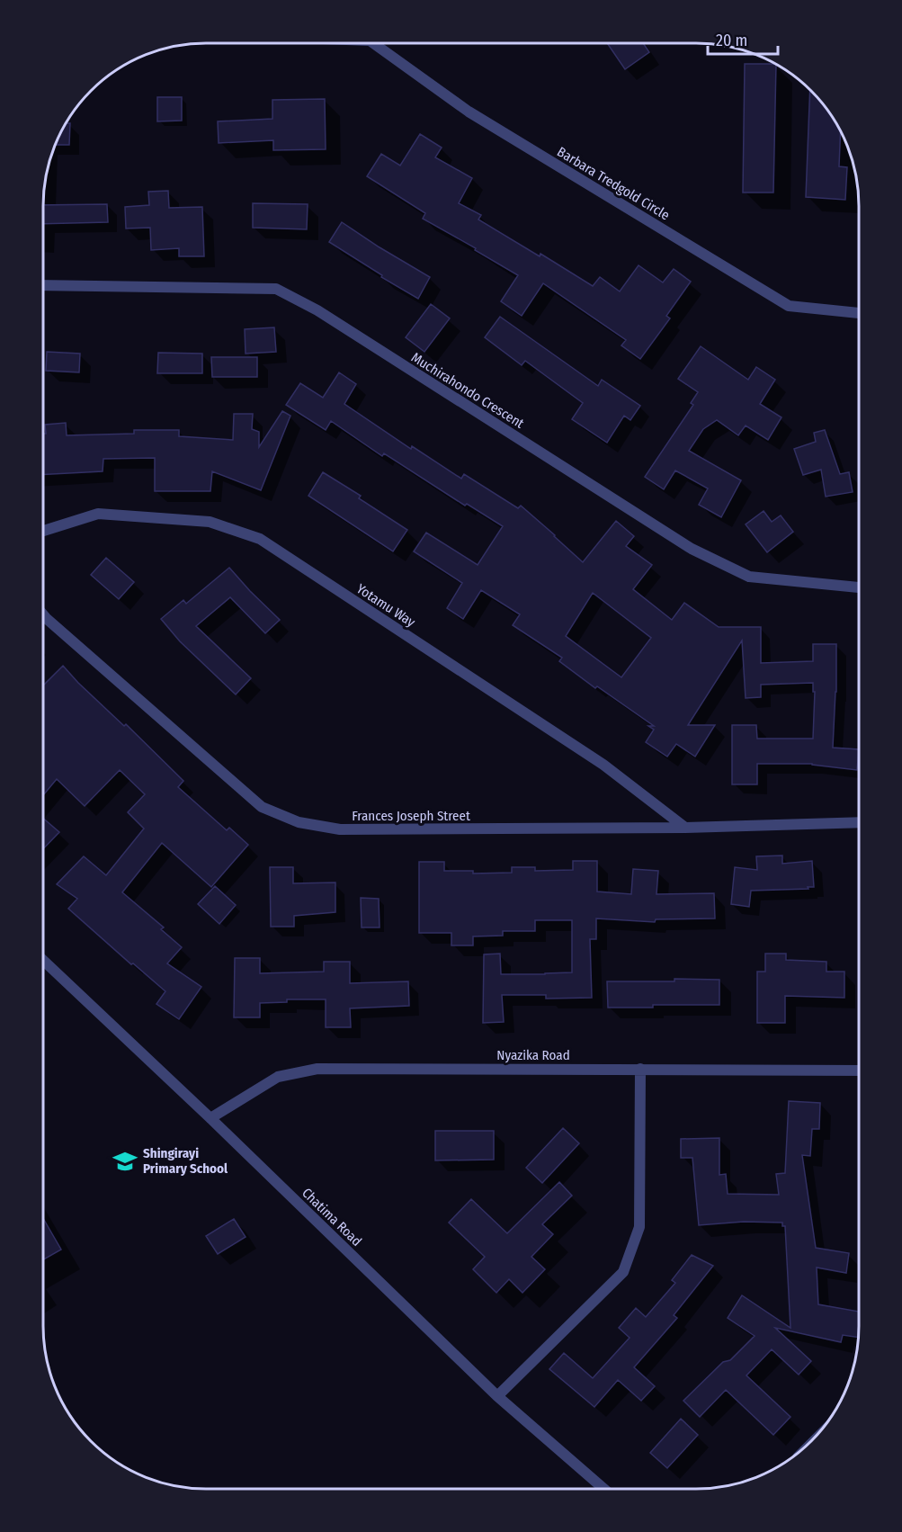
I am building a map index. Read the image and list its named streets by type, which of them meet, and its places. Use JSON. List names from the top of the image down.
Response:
{
  "streets": {
    "street": [
      "Barbara Tredgold Circle",
      "Muchirahondo Crescent",
      "Yotamu Way",
      "Frances Joseph Street",
      "Nyazika Road",
      "Chatima Road"
    ]
  },
  "crossings": [
    ["Yotamu Way", "Frances Joseph Street"],
    ["Nyazika Road", "Chatima Road"]
  ],
  "places": {
    "school or university": ["Shingirayi Primary School"]
  },
  "scale_bar": "20 m"
}
